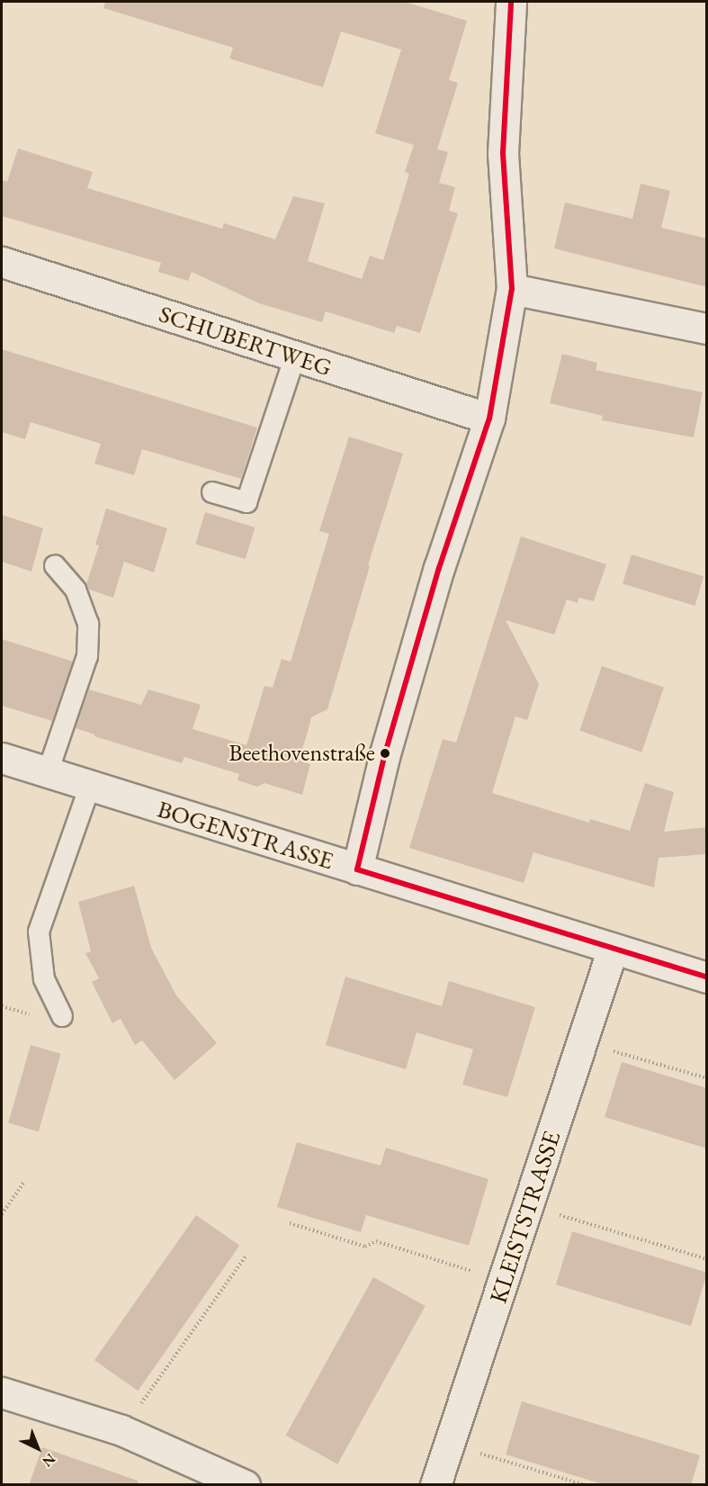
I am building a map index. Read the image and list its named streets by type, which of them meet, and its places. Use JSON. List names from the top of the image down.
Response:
{
  "streets": {
    "street": ["SCHUBERTWEG", "BOGENSTRASSE", "KLEISTSTRASSE"]
  },
  "crossings": [
    ["BOGENSTRASSE", "KLEISTSTRASSE"]
  ],
  "places": ["Beethovenstraße"],
  "north": "bottom right"
}
